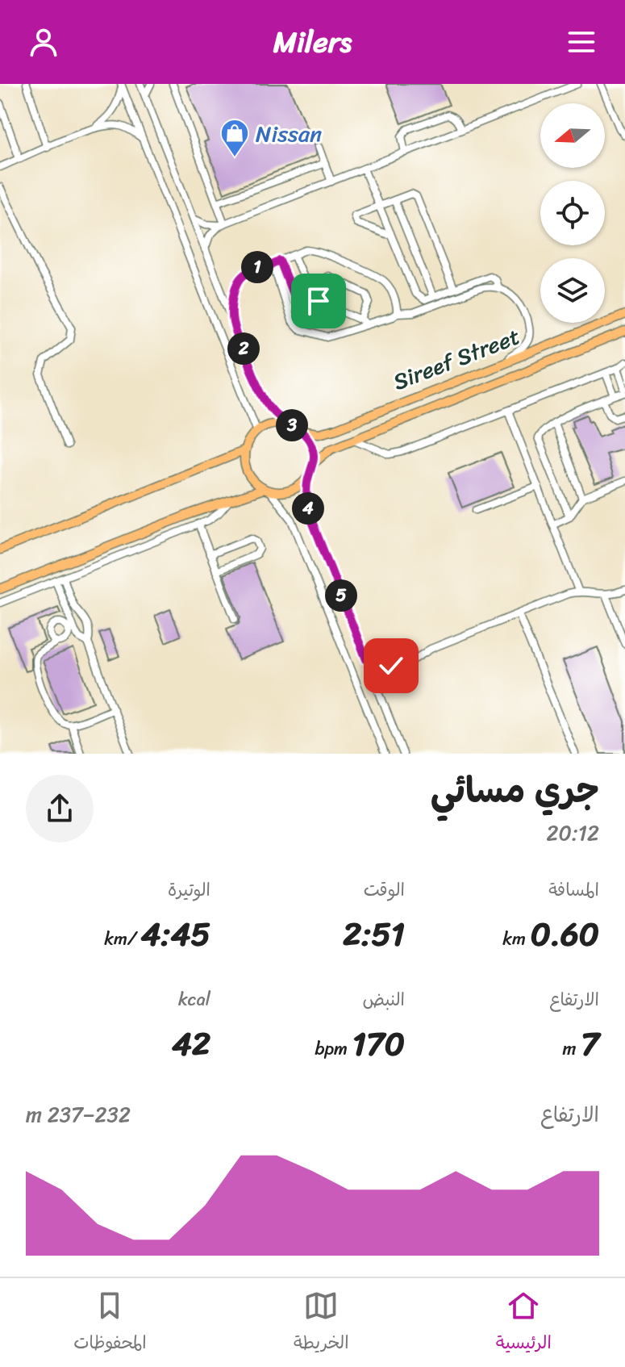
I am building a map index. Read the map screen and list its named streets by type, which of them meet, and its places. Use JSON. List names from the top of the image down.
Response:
{
  "streets": {
    "main road": ["Sireef Street"]
  },
  "places": {
    "shop": ["Nissan"]
  },
  "north": "left",
  "page": {
    "header": "Milers",
    "pins": [
      "1",
      "2",
      "3",
      "4",
      "5"
    ],
    "heading": ["جري مسائي", "20:12"],
    "stats": [
      ["المسافة", "0.60 km"],
      ["الوقت", "2:51"],
      ["الوتيرة", "4:45 /km"],
      ["الارتفاع", "7 m"],
      ["النبض", "170 bpm"],
      ["kcal", "42"]
    ],
    "chart": ["الارتفاع", "232–237 m"],
    "tabs": ["الرئيسية", "الخريطة", "المحفوظات"]
  }
}
